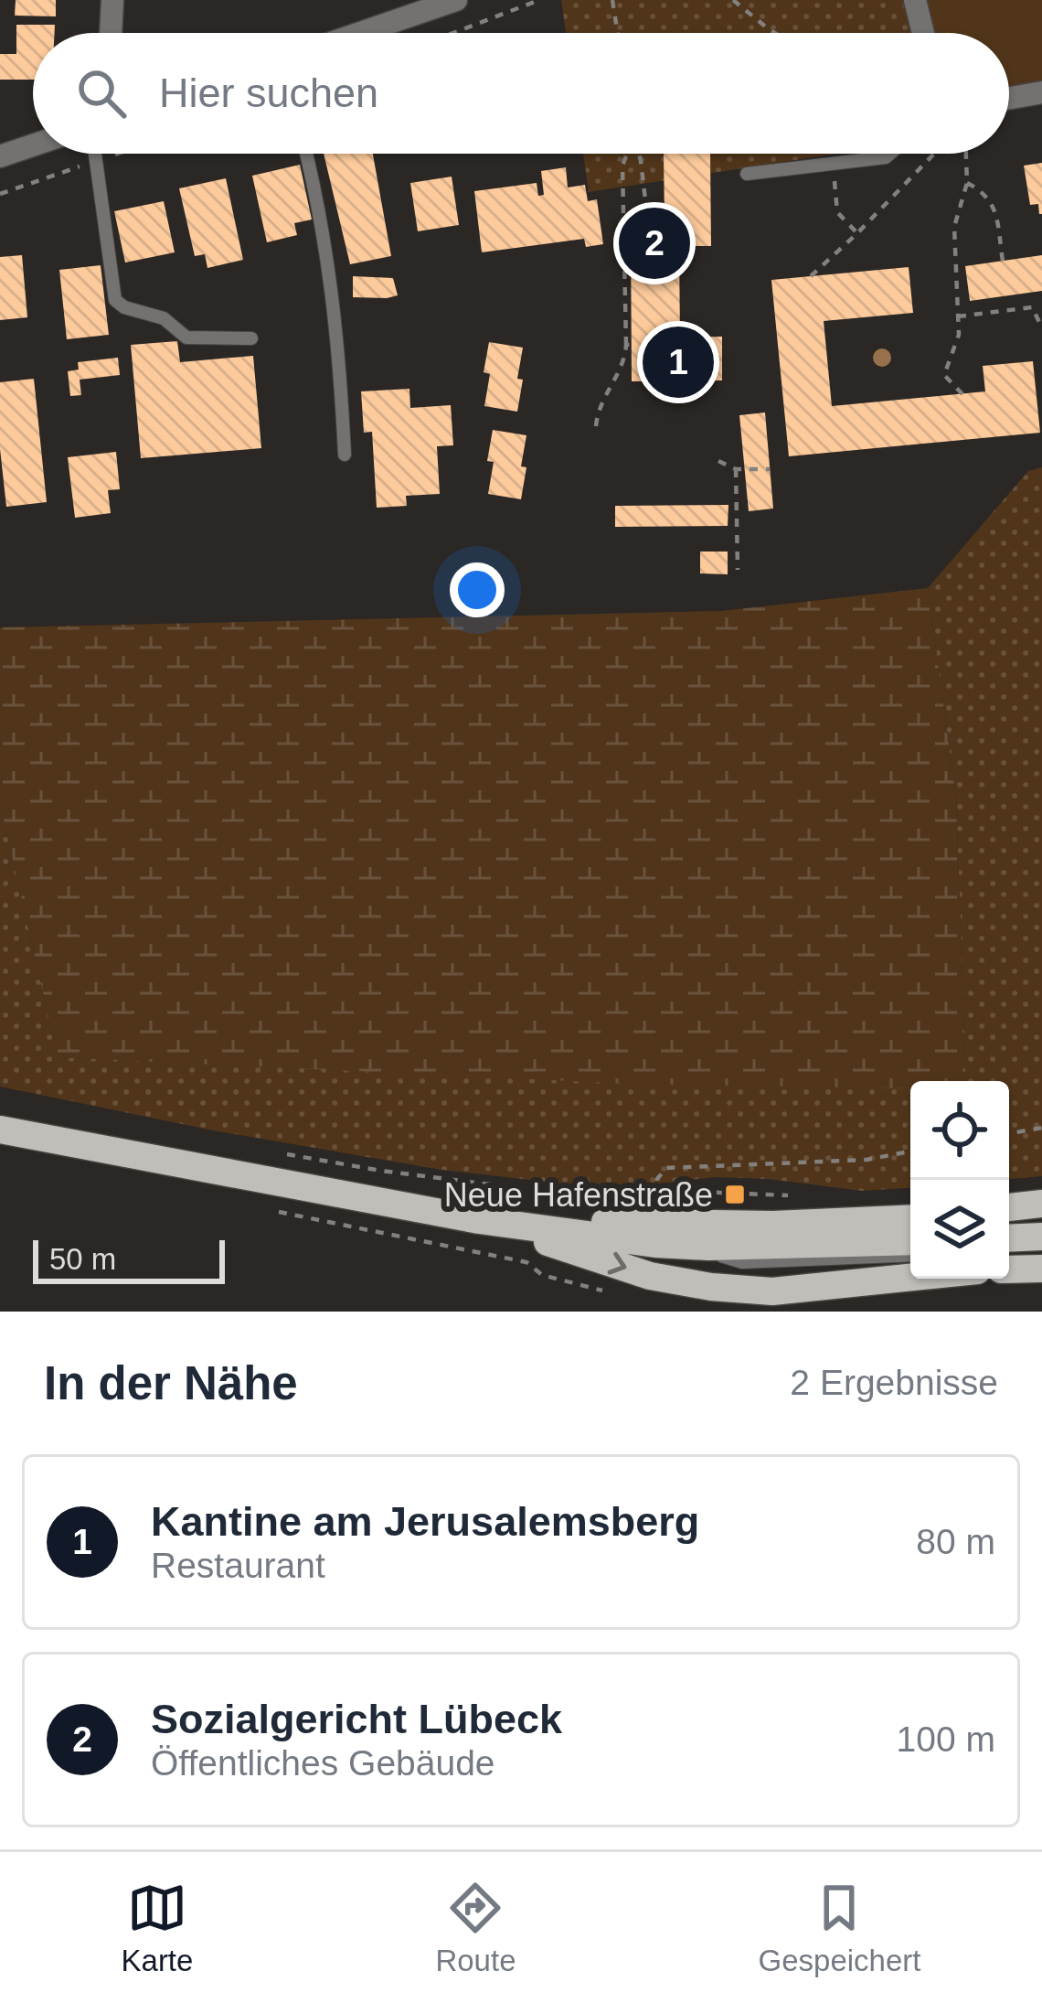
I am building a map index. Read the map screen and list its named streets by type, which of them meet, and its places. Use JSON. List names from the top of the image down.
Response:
{
  "places": {
    "transit": ["Neue Hafenstraße"]
  },
  "scale_bar": "50 m",
  "page": {
    "search": "Hier suchen",
    "pins": ["2", "1"],
    "scale": "50 m",
    "heading": ["In der Nähe", "2 Ergebnisse"],
    "list": [
      {
        "mark": "1",
        "name": "Kantine am Jerusalemsberg",
        "note": "Restaurant",
        "value": "80 m"
      },
      {
        "mark": "2",
        "name": "Sozialgericht Lübeck",
        "note": "Öffentliches Gebäude",
        "value": "100 m"
      }
    ],
    "nav": ["Karte", "Route", "Gespeichert"]
  }
}
